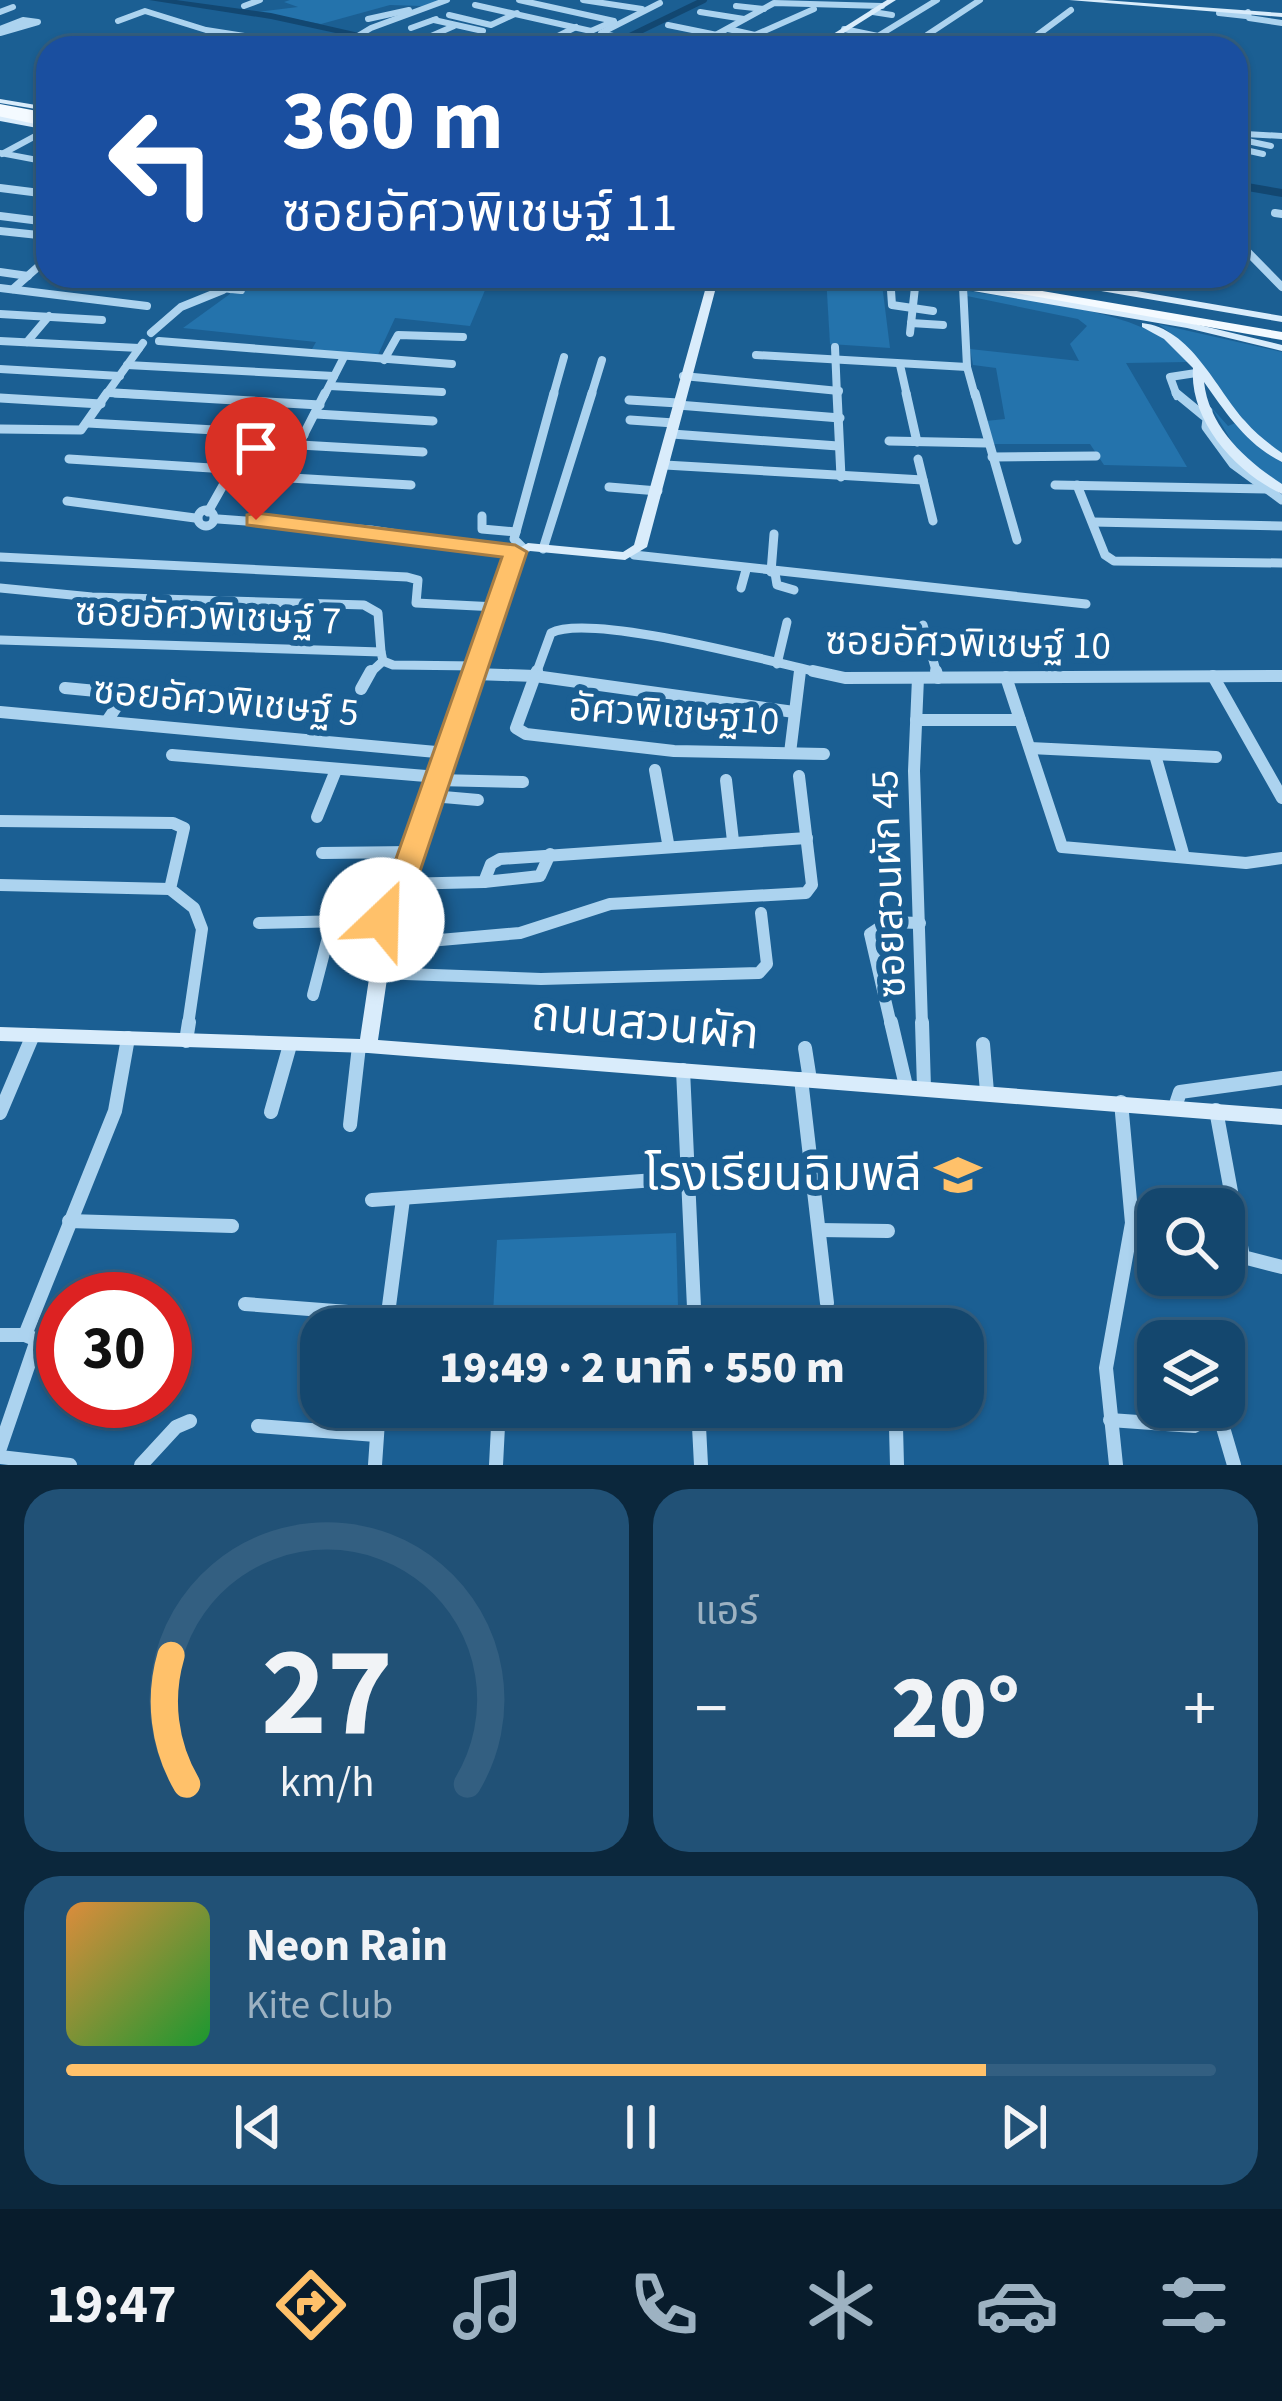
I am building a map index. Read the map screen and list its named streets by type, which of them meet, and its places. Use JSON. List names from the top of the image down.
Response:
{
  "streets": {
    "street": [
      "ซอยอัศวพิเชษฐ์ 7",
      "ซอยอัศวพิเชษฐ์ 10",
      "ซอยอัศวพิเชษฐ์ 5",
      "อัศวพิเชษฐ10",
      "ซอยสวนผัก 45",
      "ถนนสวนผัก"
    ]
  },
  "crossings": [
    ["ซอยอัศวพิเชษฐ์ 10", "อัศวพิเชษฐ10"],
    ["ซอยอัศวพิเชษฐ์ 10", "ซอยสวนผัก 45"],
    ["ซอยสวนผัก 45", "ถนนสวนผัก"]
  ],
  "places": {
    "school or university": ["โรงเรียนฉิมพลี"]
  },
  "page": {
    "turn": ["360 m", "ซอยอัศวพิเชษฐ์ 11"],
    "limit": "30",
    "trip": "19:49 · 2 นาที · 550 m",
    "tile": "แอร์",
    "heat": ["−", "20°", "+"],
    "song": ["Neon Rain", "Kite Club"],
    "tabs": "19:47",
    "gauge": ["27", "km/h"]
  }
}
